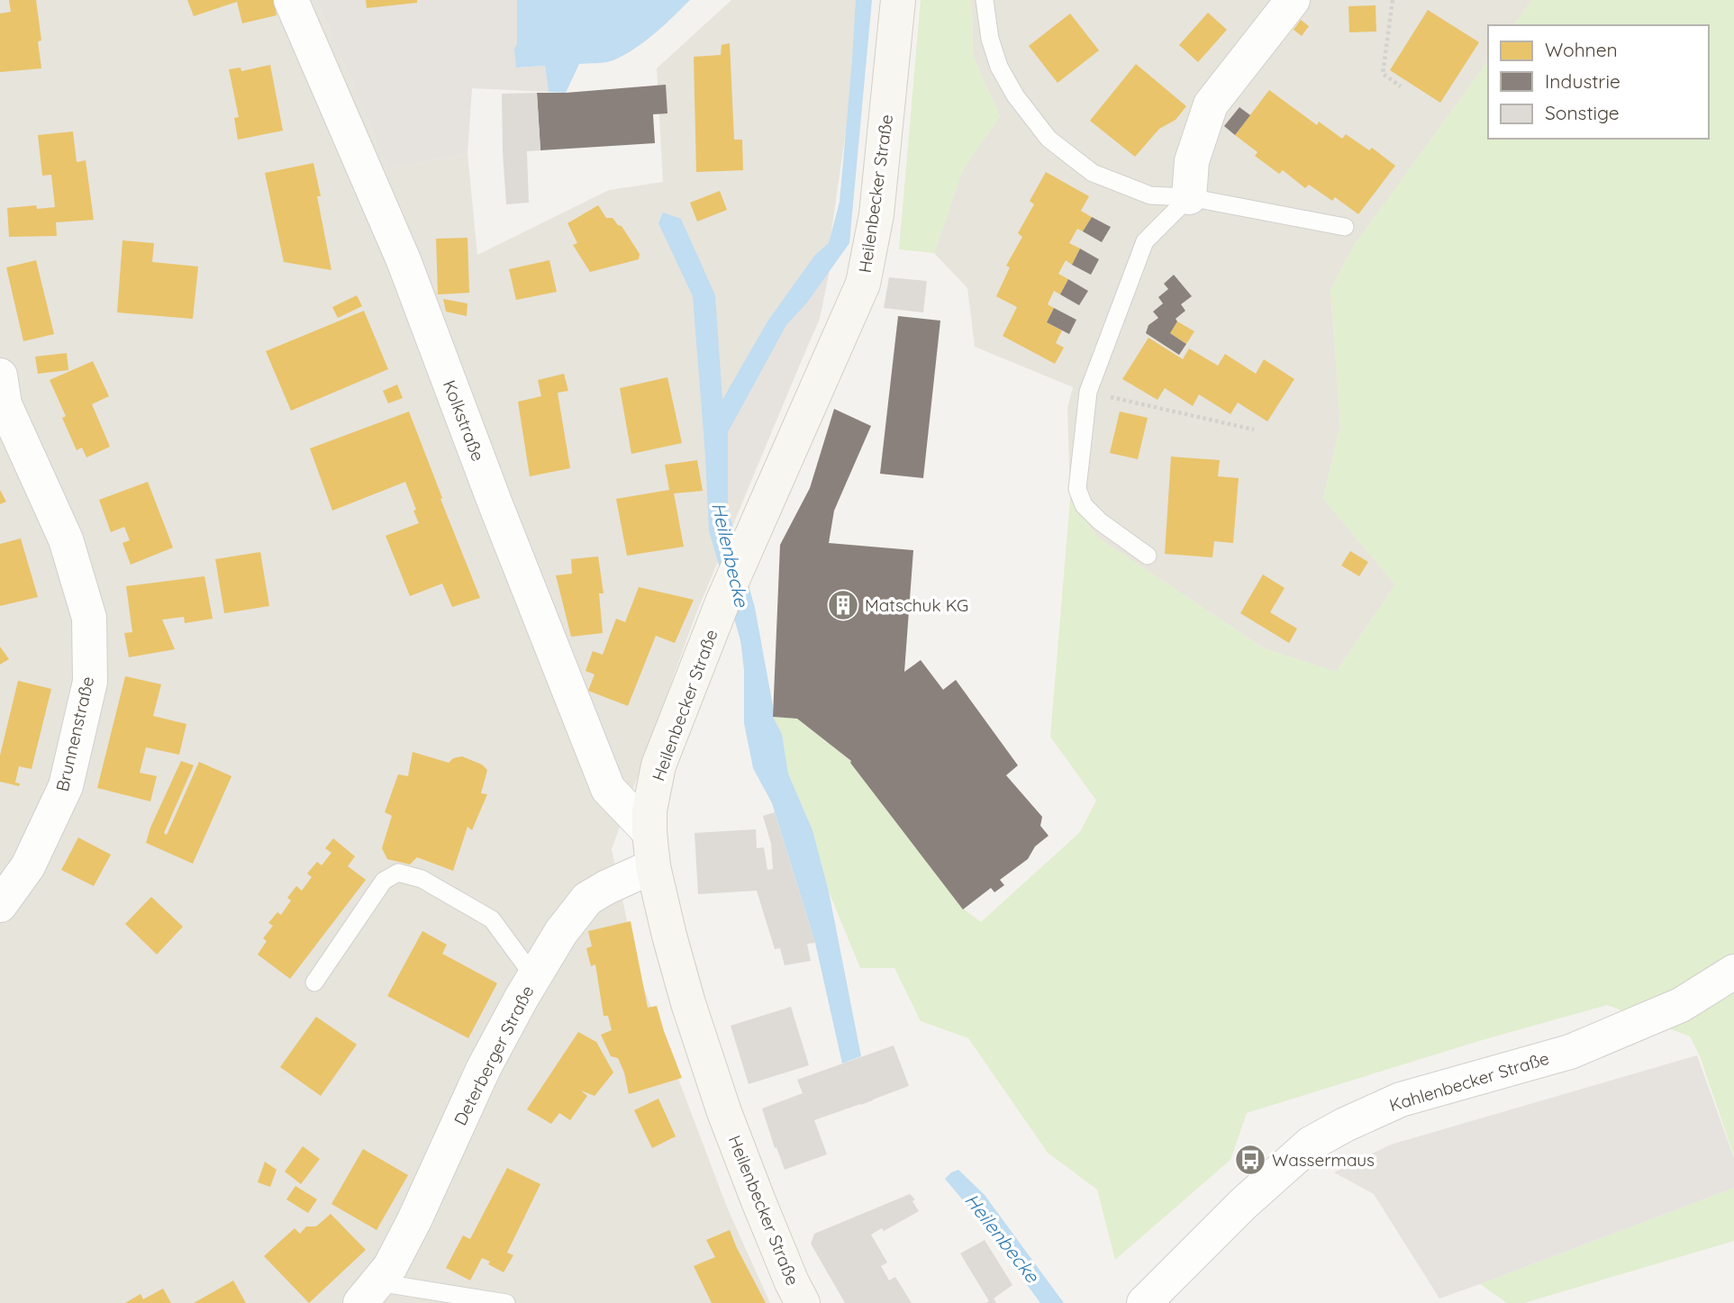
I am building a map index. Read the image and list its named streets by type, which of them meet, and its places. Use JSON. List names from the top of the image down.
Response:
{
  "streets": {
    "main road": ["Heilenbecker Straße"],
    "street": [
      "Kolkstraße",
      "Brunnenstraße",
      "Deterberger Straße",
      "Kahlenbecker Straße"
    ]
  },
  "crossings": [
    ["Heilenbecker Straße", "Kolkstraße"],
    ["Heilenbecker Straße", "Deterberger Straße"]
  ],
  "water": ["Heilenbecke"],
  "places": {
    "building": ["Matschuk KG"],
    "bus stop": ["Wassermaus"]
  },
  "legend": ["Wohnen", "Industrie", "Sonstige"]
}
